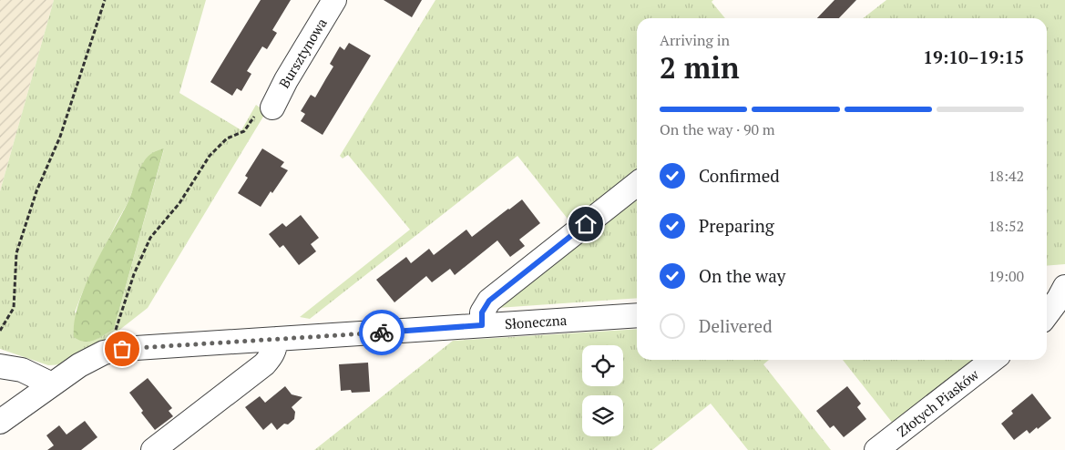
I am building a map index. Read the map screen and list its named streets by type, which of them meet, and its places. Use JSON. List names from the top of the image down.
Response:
{
  "streets": {
    "street": ["Bursztynowa", "Słoneczna", "Złotych Piasków"]
  },
  "page": {
    "heading": ["2 min", "Arriving in", "19:10–19:15"],
    "bar": "On the way · 90 m",
    "list": [
      ["Confirmed", "18:42"],
      ["Preparing", "18:52"],
      ["On the way", "19:00"],
      "Delivered"
    ]
  }
}
